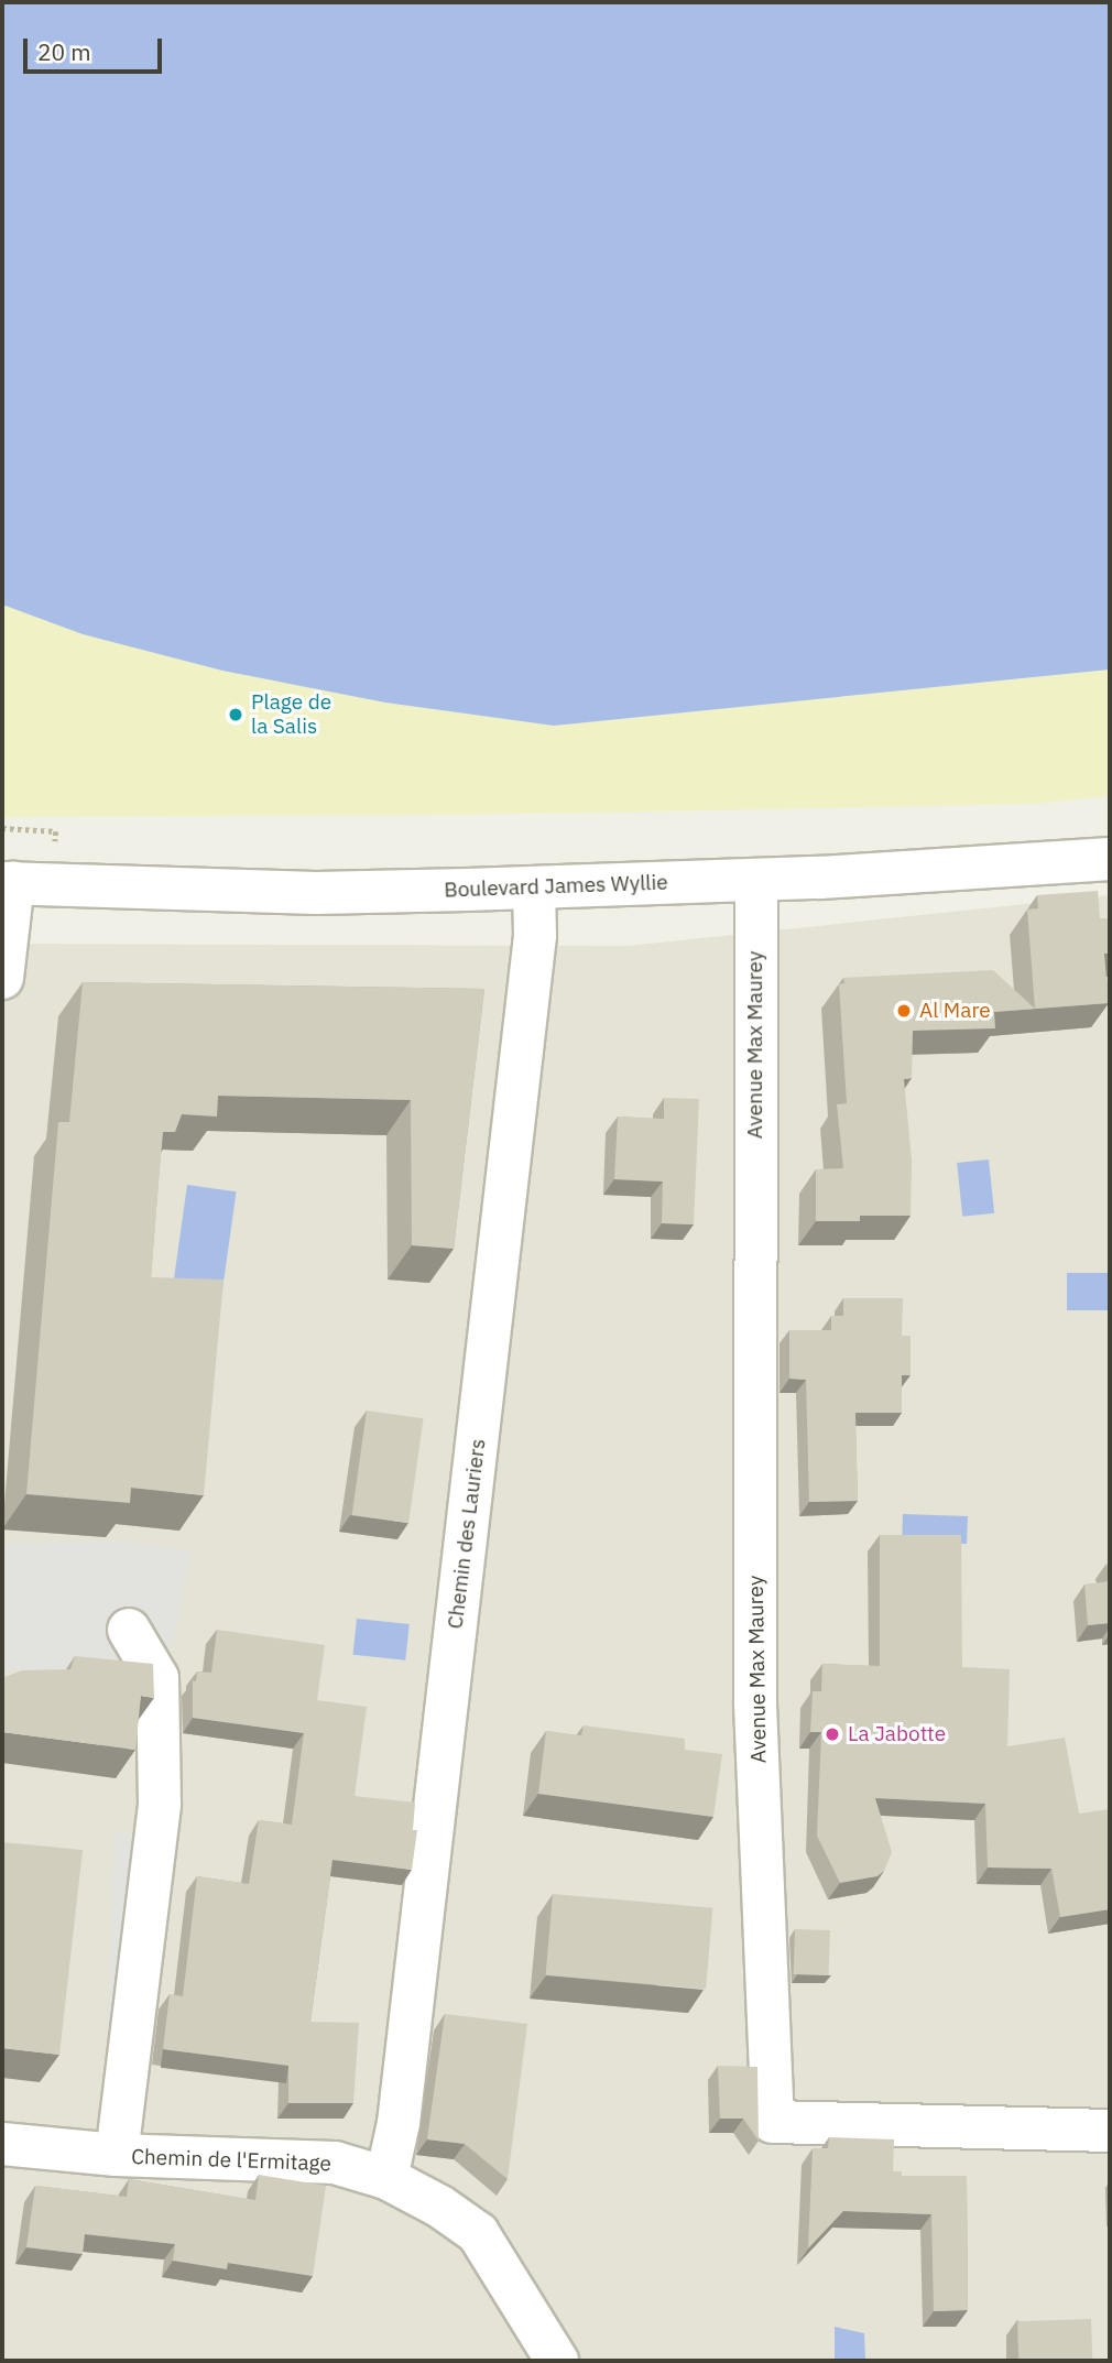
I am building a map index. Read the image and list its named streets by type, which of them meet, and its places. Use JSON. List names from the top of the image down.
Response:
{
  "streets": {
    "street": [
      "Boulevard James Wyllie",
      "Avenue Max Maurey",
      "Chemin des Lauriers",
      "Chemin de l'Ermitage"
    ]
  },
  "crossings": [
    ["Boulevard James Wyllie", "Avenue Max Maurey"],
    ["Boulevard James Wyllie", "Chemin des Lauriers"],
    ["Chemin des Lauriers", "Chemin de l'Ermitage"]
  ],
  "places": ["Plage de la Salis", "Al Mare", "La Jabotte"],
  "scale_bar": "20 m"
}
